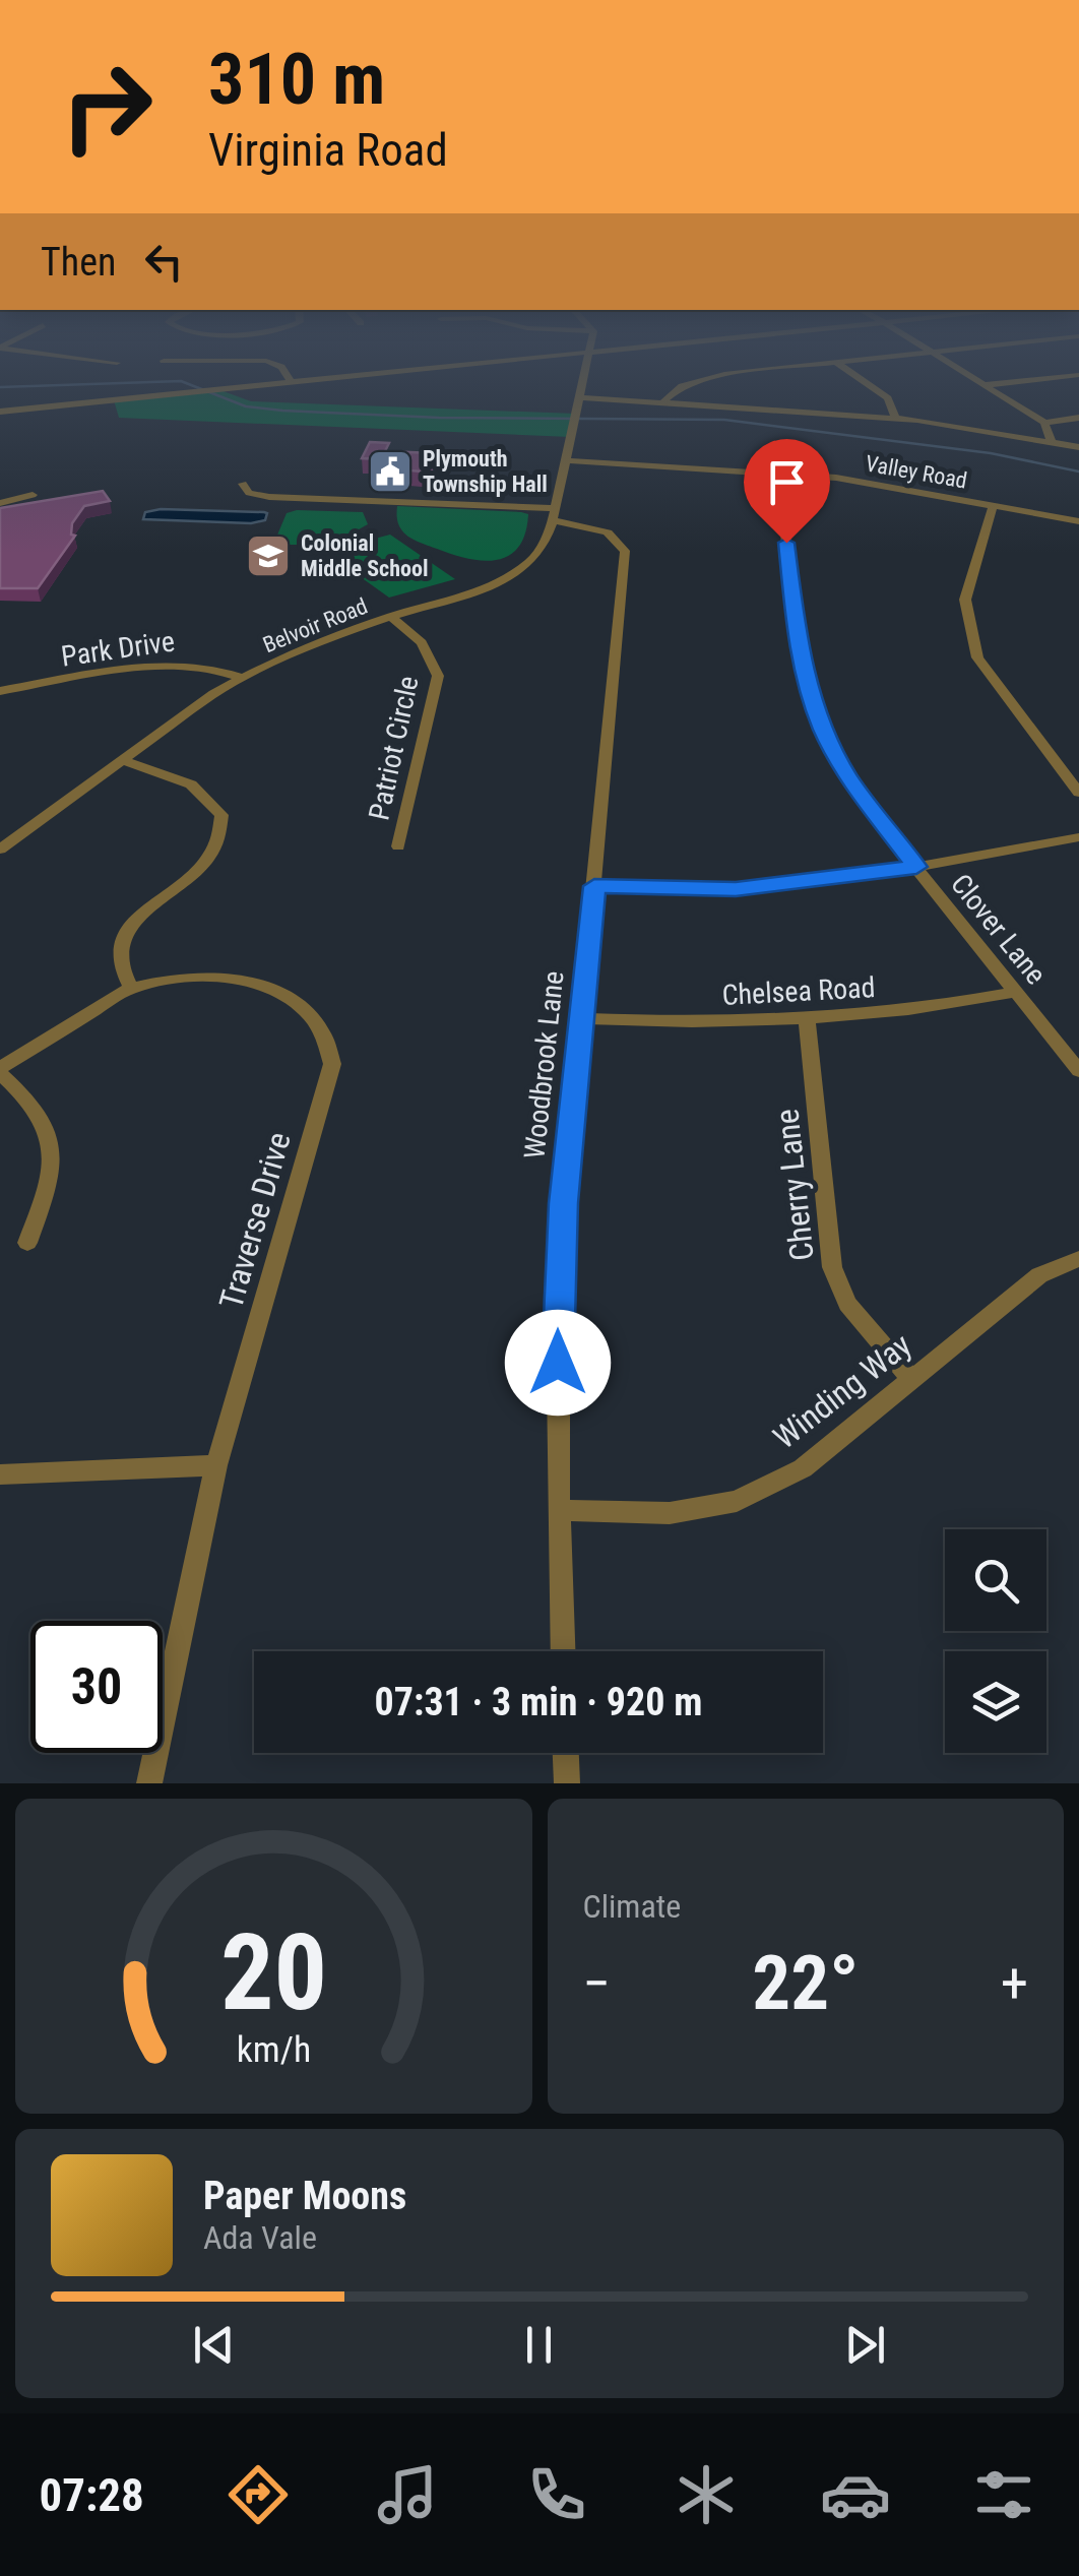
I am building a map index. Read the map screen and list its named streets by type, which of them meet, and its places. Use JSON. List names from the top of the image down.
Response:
{
  "streets": {
    "street": [
      "Valley Road",
      "Belvoir Road",
      "Park Drive",
      "Patriot Circle",
      "Clover Lane",
      "Chelsea Road",
      "Woodbrook Lane",
      "Cherry Lane",
      "Traverse Drive",
      "Winding Way"
    ]
  },
  "crossings": [
    ["Valley Road", "Belvoir Road"],
    ["Valley Road", "Clover Lane"],
    ["Belvoir Road", "Park Drive"],
    ["Belvoir Road", "Patriot Circle"],
    ["Belvoir Road", "Woodbrook Lane"],
    ["Clover Lane", "Chelsea Road"],
    ["Chelsea Road", "Woodbrook Lane"],
    ["Chelsea Road", "Cherry Lane"],
    ["Woodbrook Lane", "Winding Way"],
    ["Cherry Lane", "Winding Way"]
  ],
  "places": {
    "public building": ["Plymouth Township Hall"],
    "school or university": ["Colonial Middle School"]
  },
  "page": {
    "turn": ["310 m", "Virginia Road"],
    "then": "Then",
    "limit": "30",
    "trip": "07:31 · 3 min · 920 m",
    "tile": "Climate",
    "heat": ["−", "22°", "+"],
    "song": ["Paper Moons", "Ada Vale"],
    "tabs": "07:28",
    "gauge": ["20", "km/h"]
  }
}
